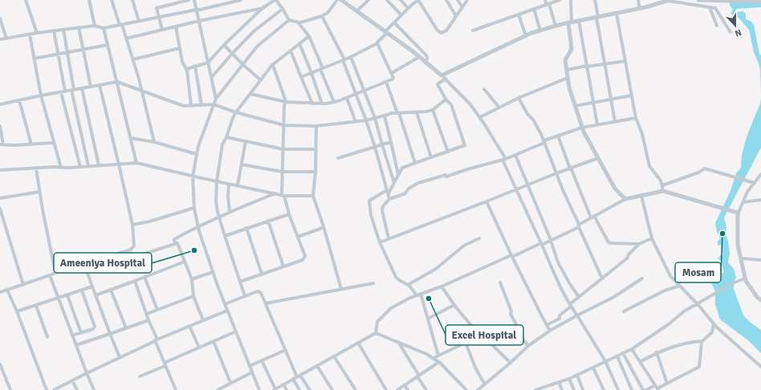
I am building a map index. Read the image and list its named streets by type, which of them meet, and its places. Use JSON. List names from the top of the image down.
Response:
{
  "places": ["Mosam", "Ameeniya Hospital", "Excel Hospital"],
  "north": "bottom"
}
